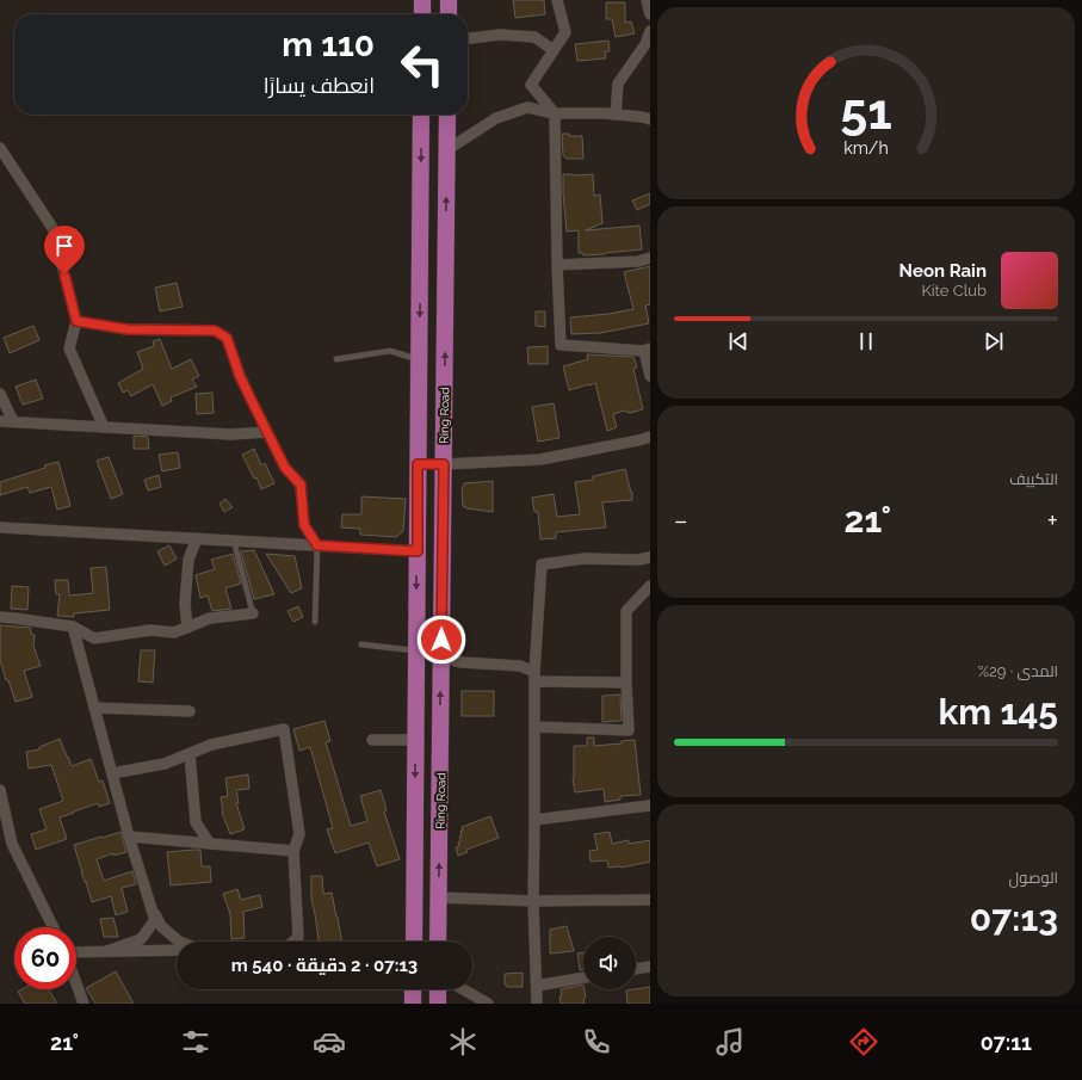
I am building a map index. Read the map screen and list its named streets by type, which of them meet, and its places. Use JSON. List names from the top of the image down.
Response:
{
  "streets": {
    "main road": ["Ring Road"]
  },
  "page": {
    "turn": ["110 m", "انعطف يسارًا"],
    "song": ["Neon Rain", "Kite Club"],
    "tile": [
      "التكييف",
      ["المدى · 29%", "145 km"],
      ["الوصول", "07:13"]
    ],
    "heat": ["−", "21°", "+"],
    "limit": "60",
    "trip": "07:13 · 2 دقيقة · 540 m",
    "tabs": ["07:11", "21°"],
    "gauge": ["51", "km/h"]
  }
}
